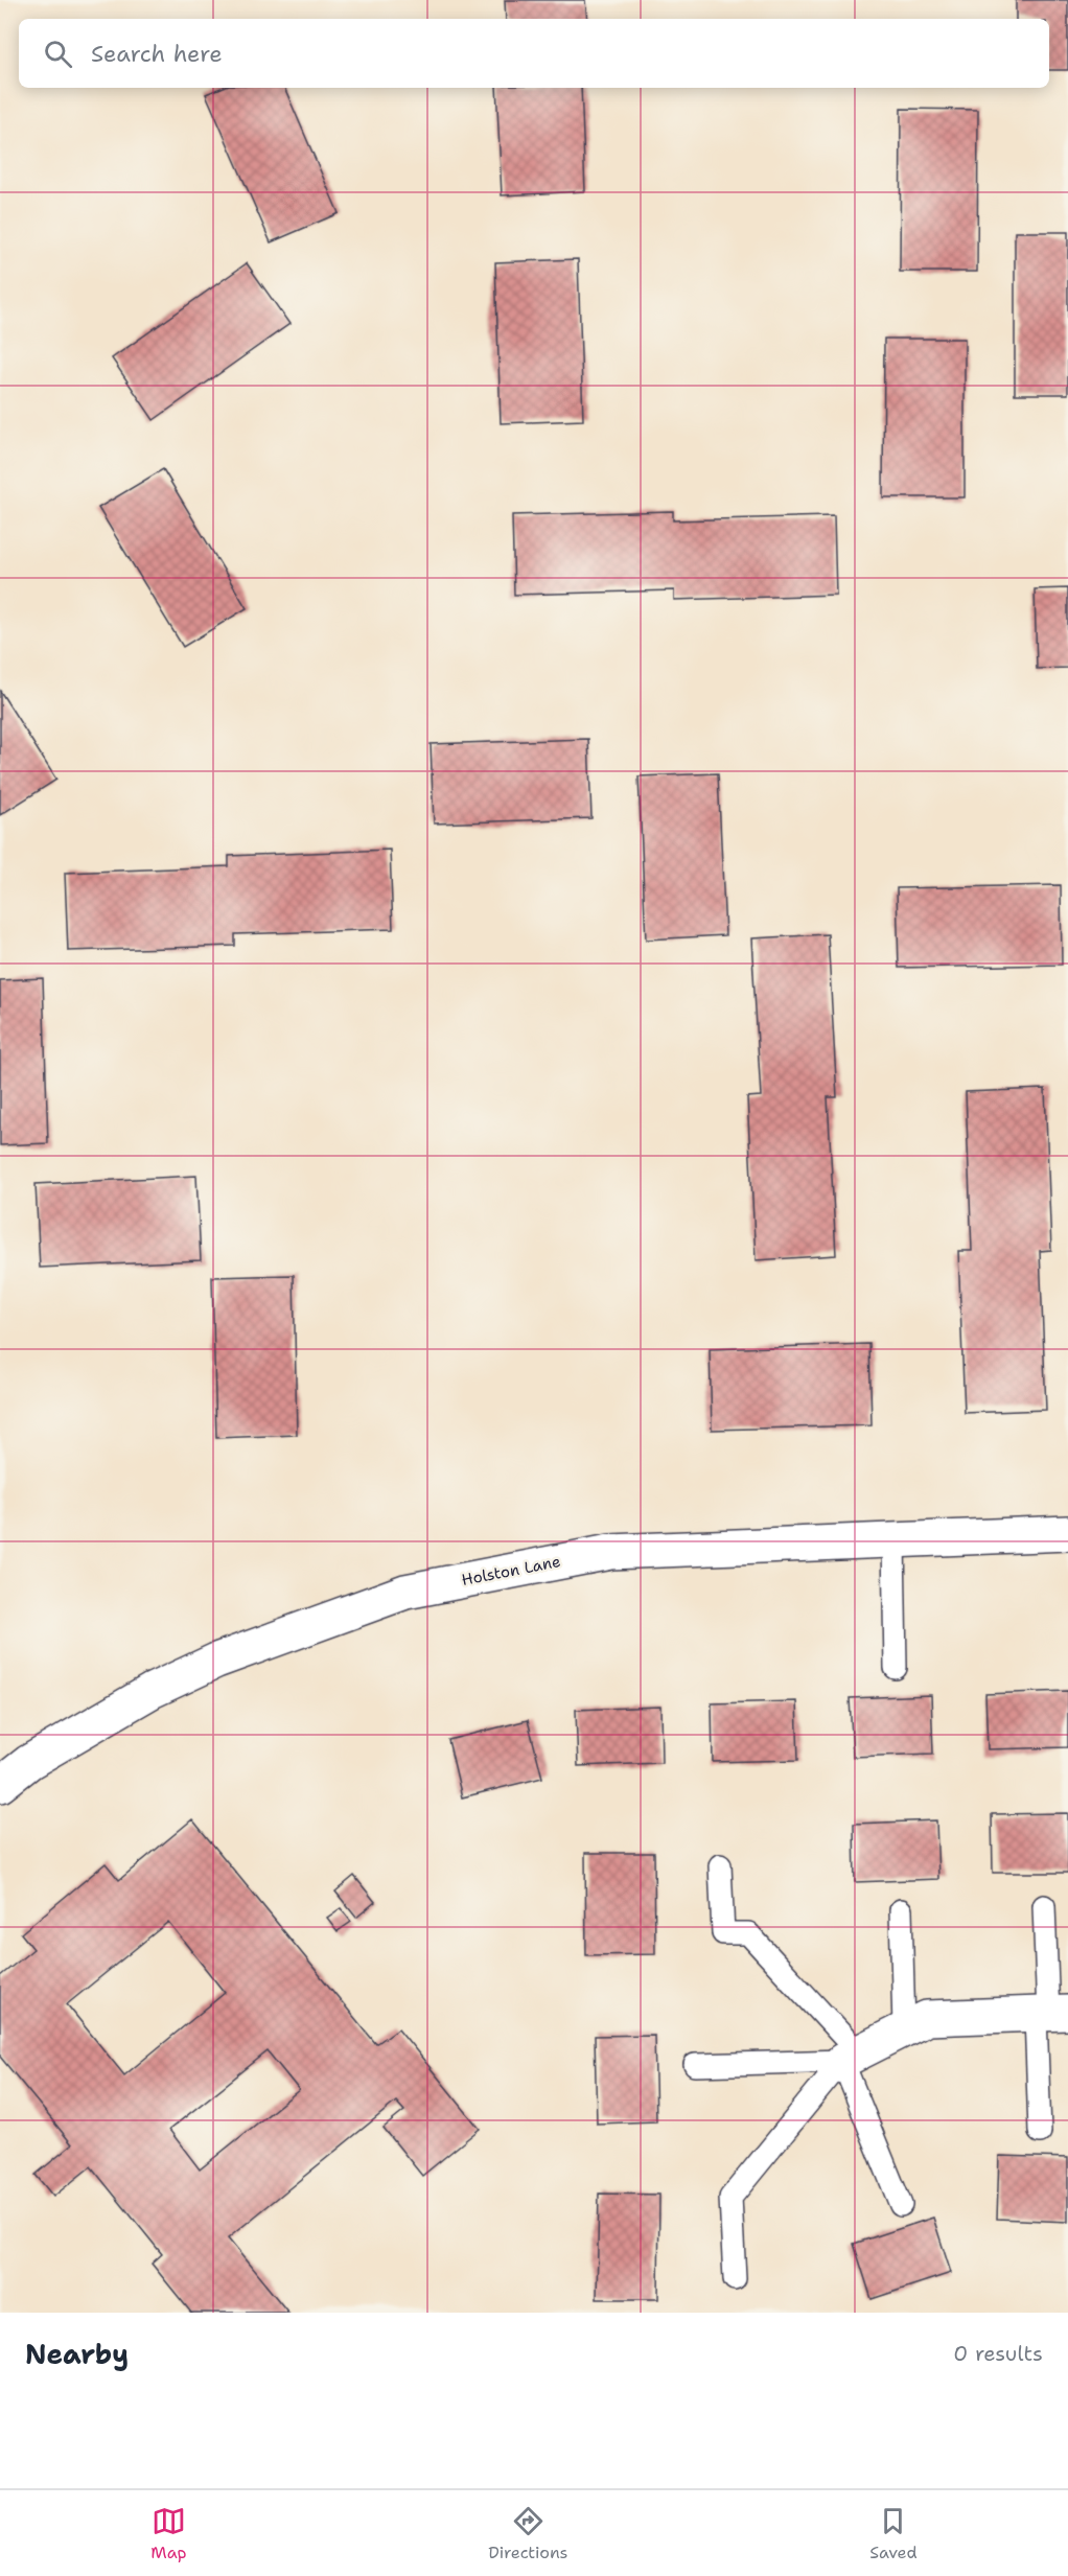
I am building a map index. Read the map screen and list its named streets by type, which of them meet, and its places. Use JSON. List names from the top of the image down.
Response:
{
  "streets": {
    "street": ["Holston Lane"]
  },
  "page": {
    "search": "Search here",
    "heading": ["Nearby", "0 results"],
    "nav": ["Map", "Directions", "Saved"]
  }
}
